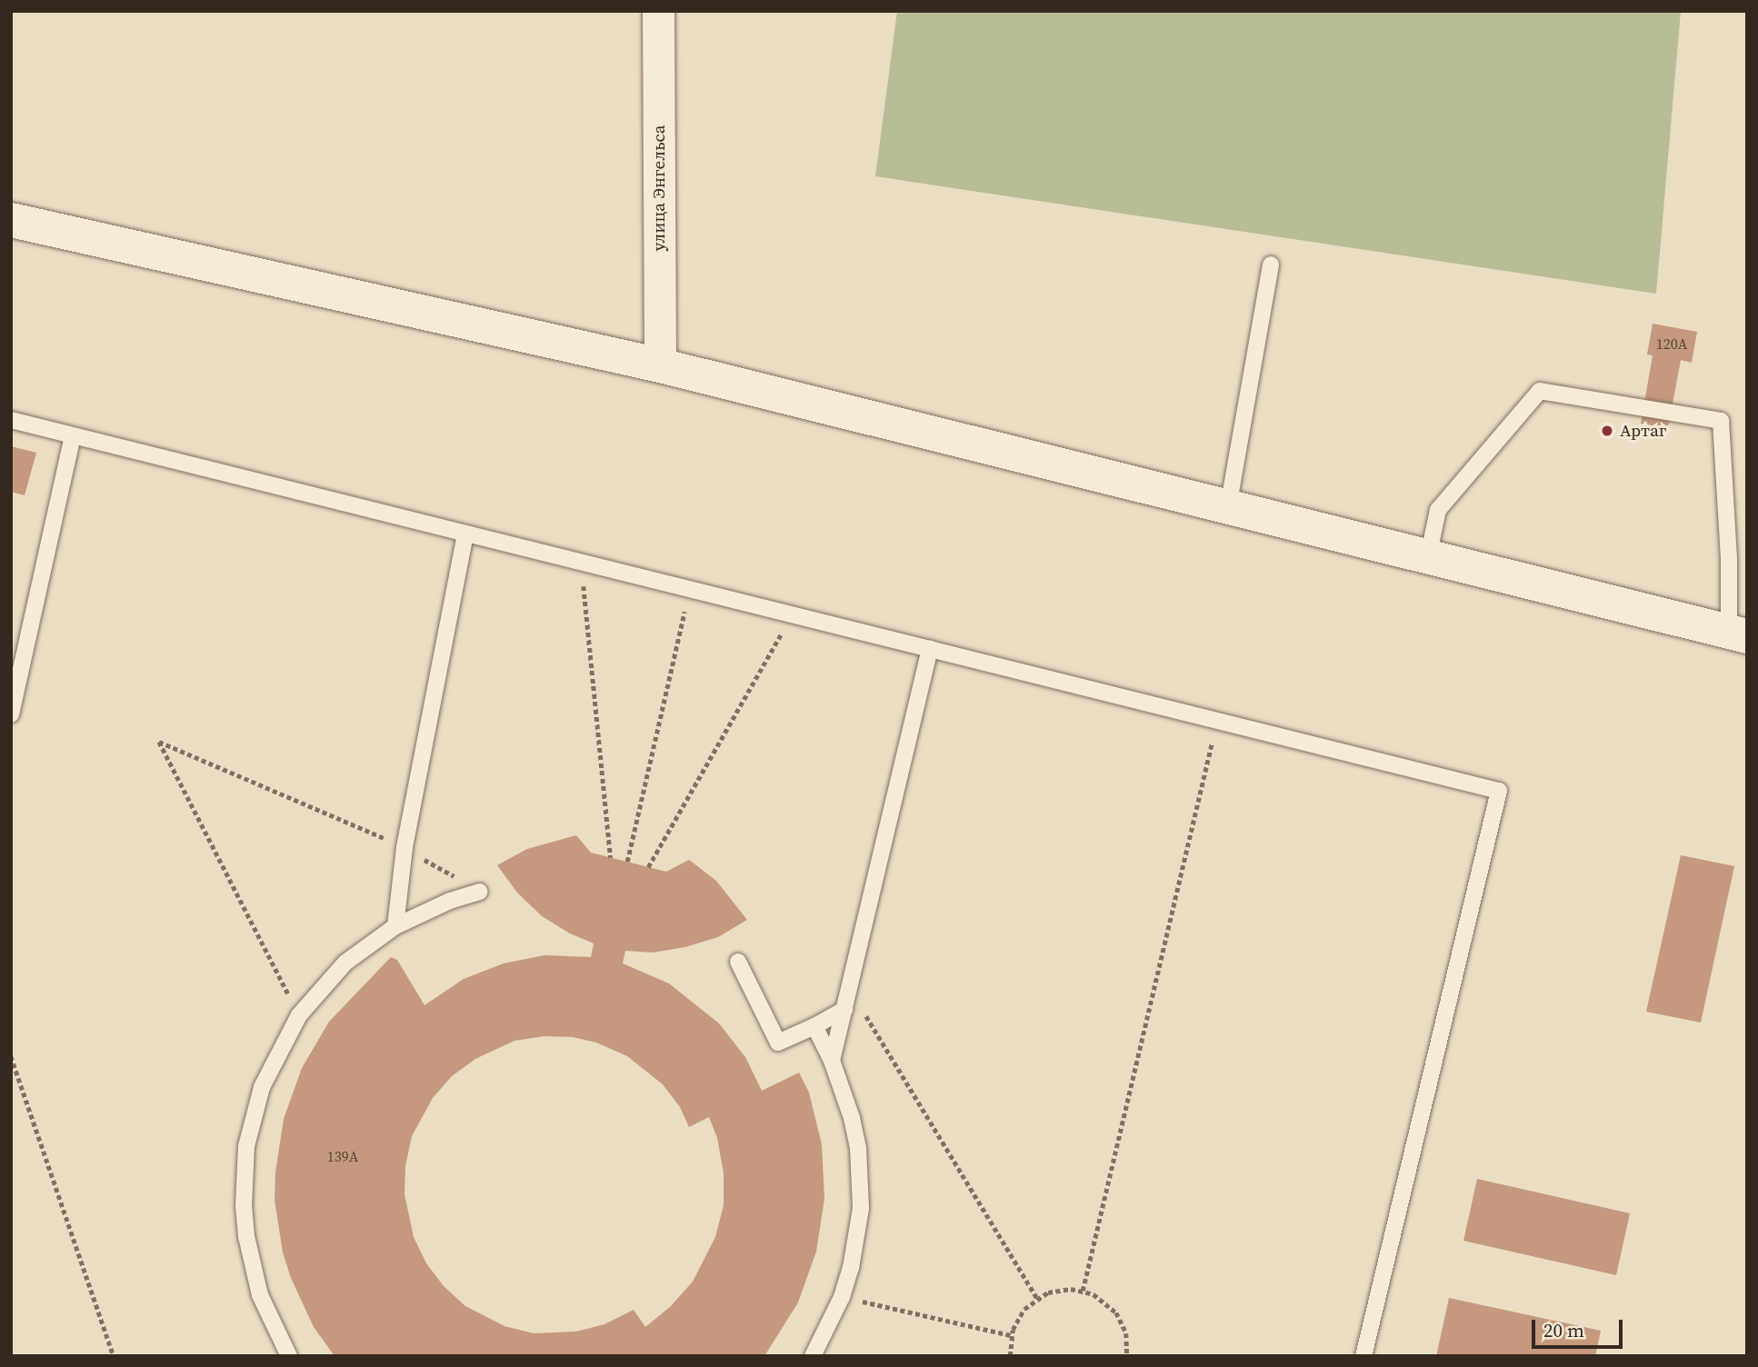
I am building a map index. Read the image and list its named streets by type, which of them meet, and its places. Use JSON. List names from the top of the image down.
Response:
{
  "streets": {
    "street": ["улица Энгельса"]
  },
  "places": ["Артаг"],
  "house_numbers": ["120А", "139А"],
  "scale_bar": "20 m"
}
